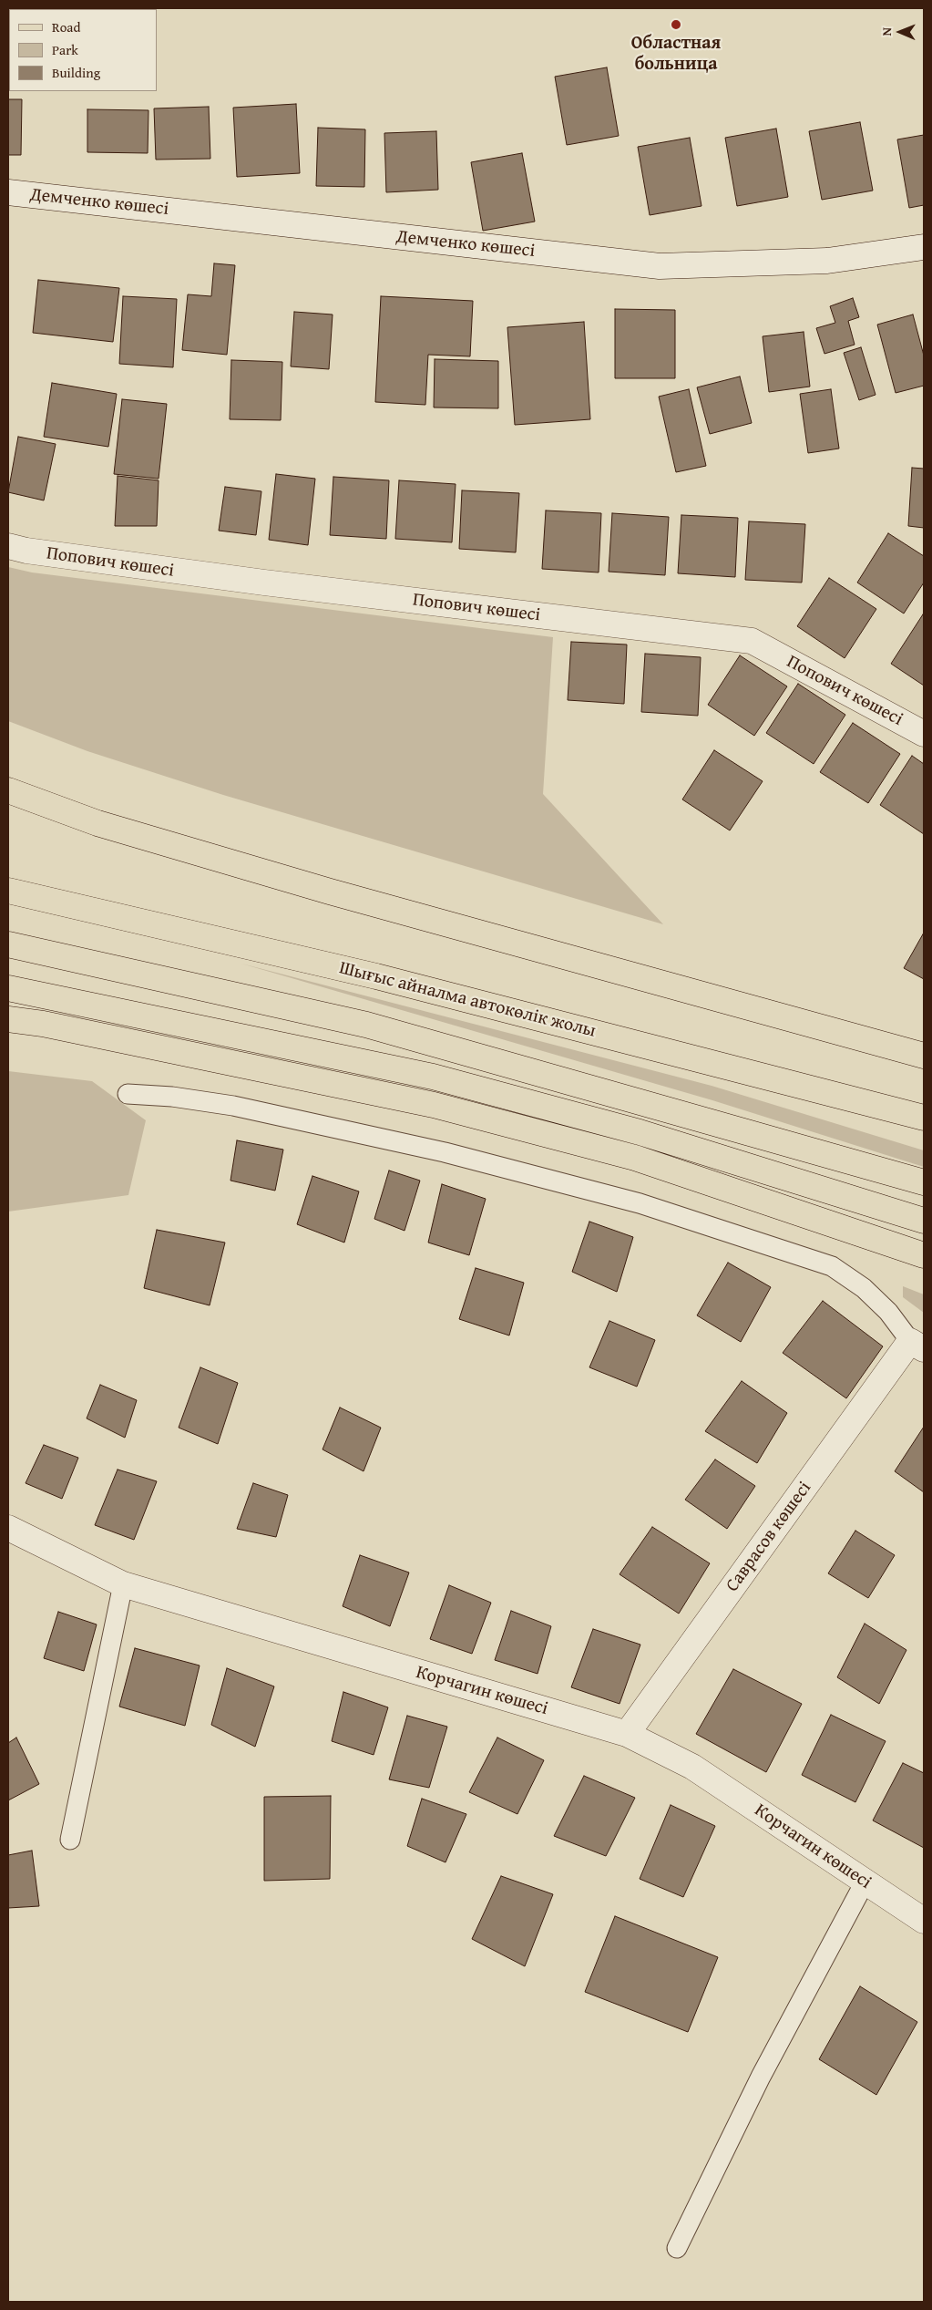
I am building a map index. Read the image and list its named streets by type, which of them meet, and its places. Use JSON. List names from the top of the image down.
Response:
{
  "streets": {
    "main road": ["Шығыс айналма автокөлік жолы"],
    "street": [
      "Демченко көшесі",
      "Попович көшесі",
      "Саврасов көшесі",
      "Корчагин көшесі"
    ]
  },
  "crossings": [
    ["Саврасов көшесі", "Корчагин көшесі"]
  ],
  "places": ["Областная больница"],
  "legend": ["Road", "Park", "Building"],
  "north": "left"
}
